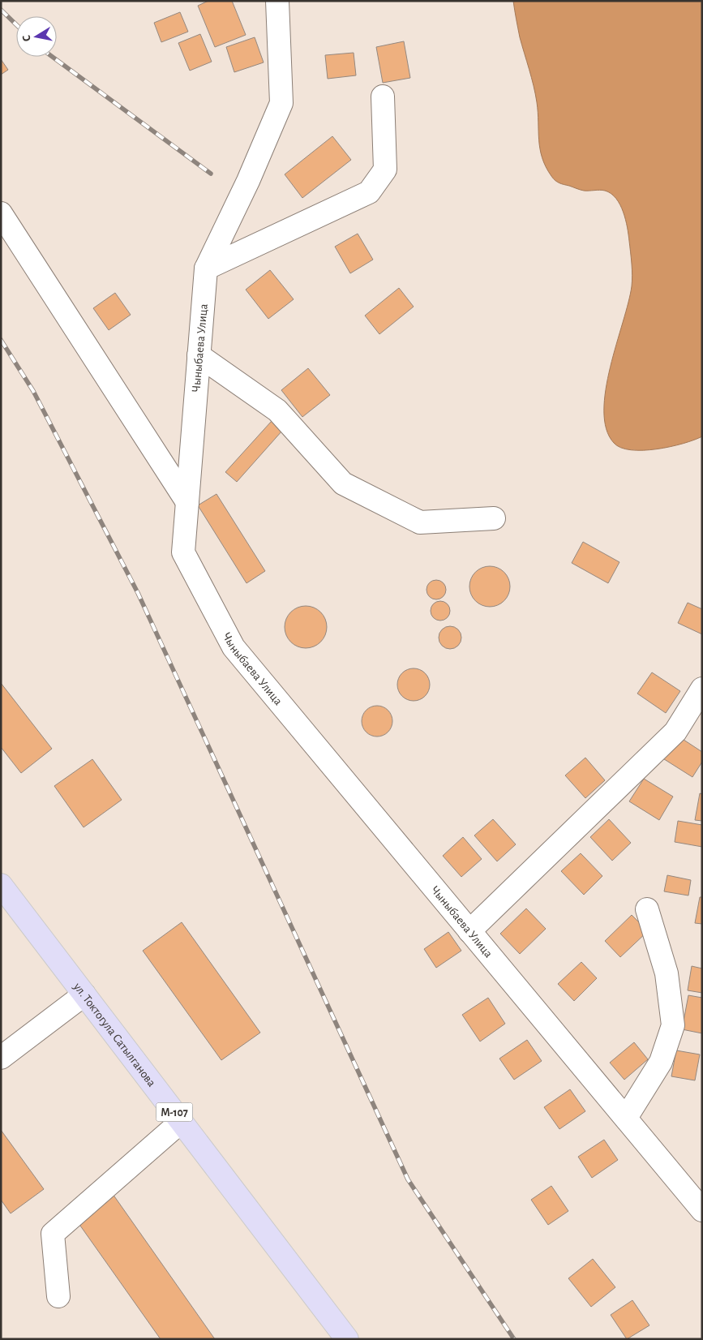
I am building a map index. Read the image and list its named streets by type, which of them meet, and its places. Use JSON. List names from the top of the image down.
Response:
{
  "streets": {
    "main road": ["ул. Токтогула Сатылганова", "М-107"],
    "street": ["Чыныбаева Улица"]
  },
  "north": "left"
}
